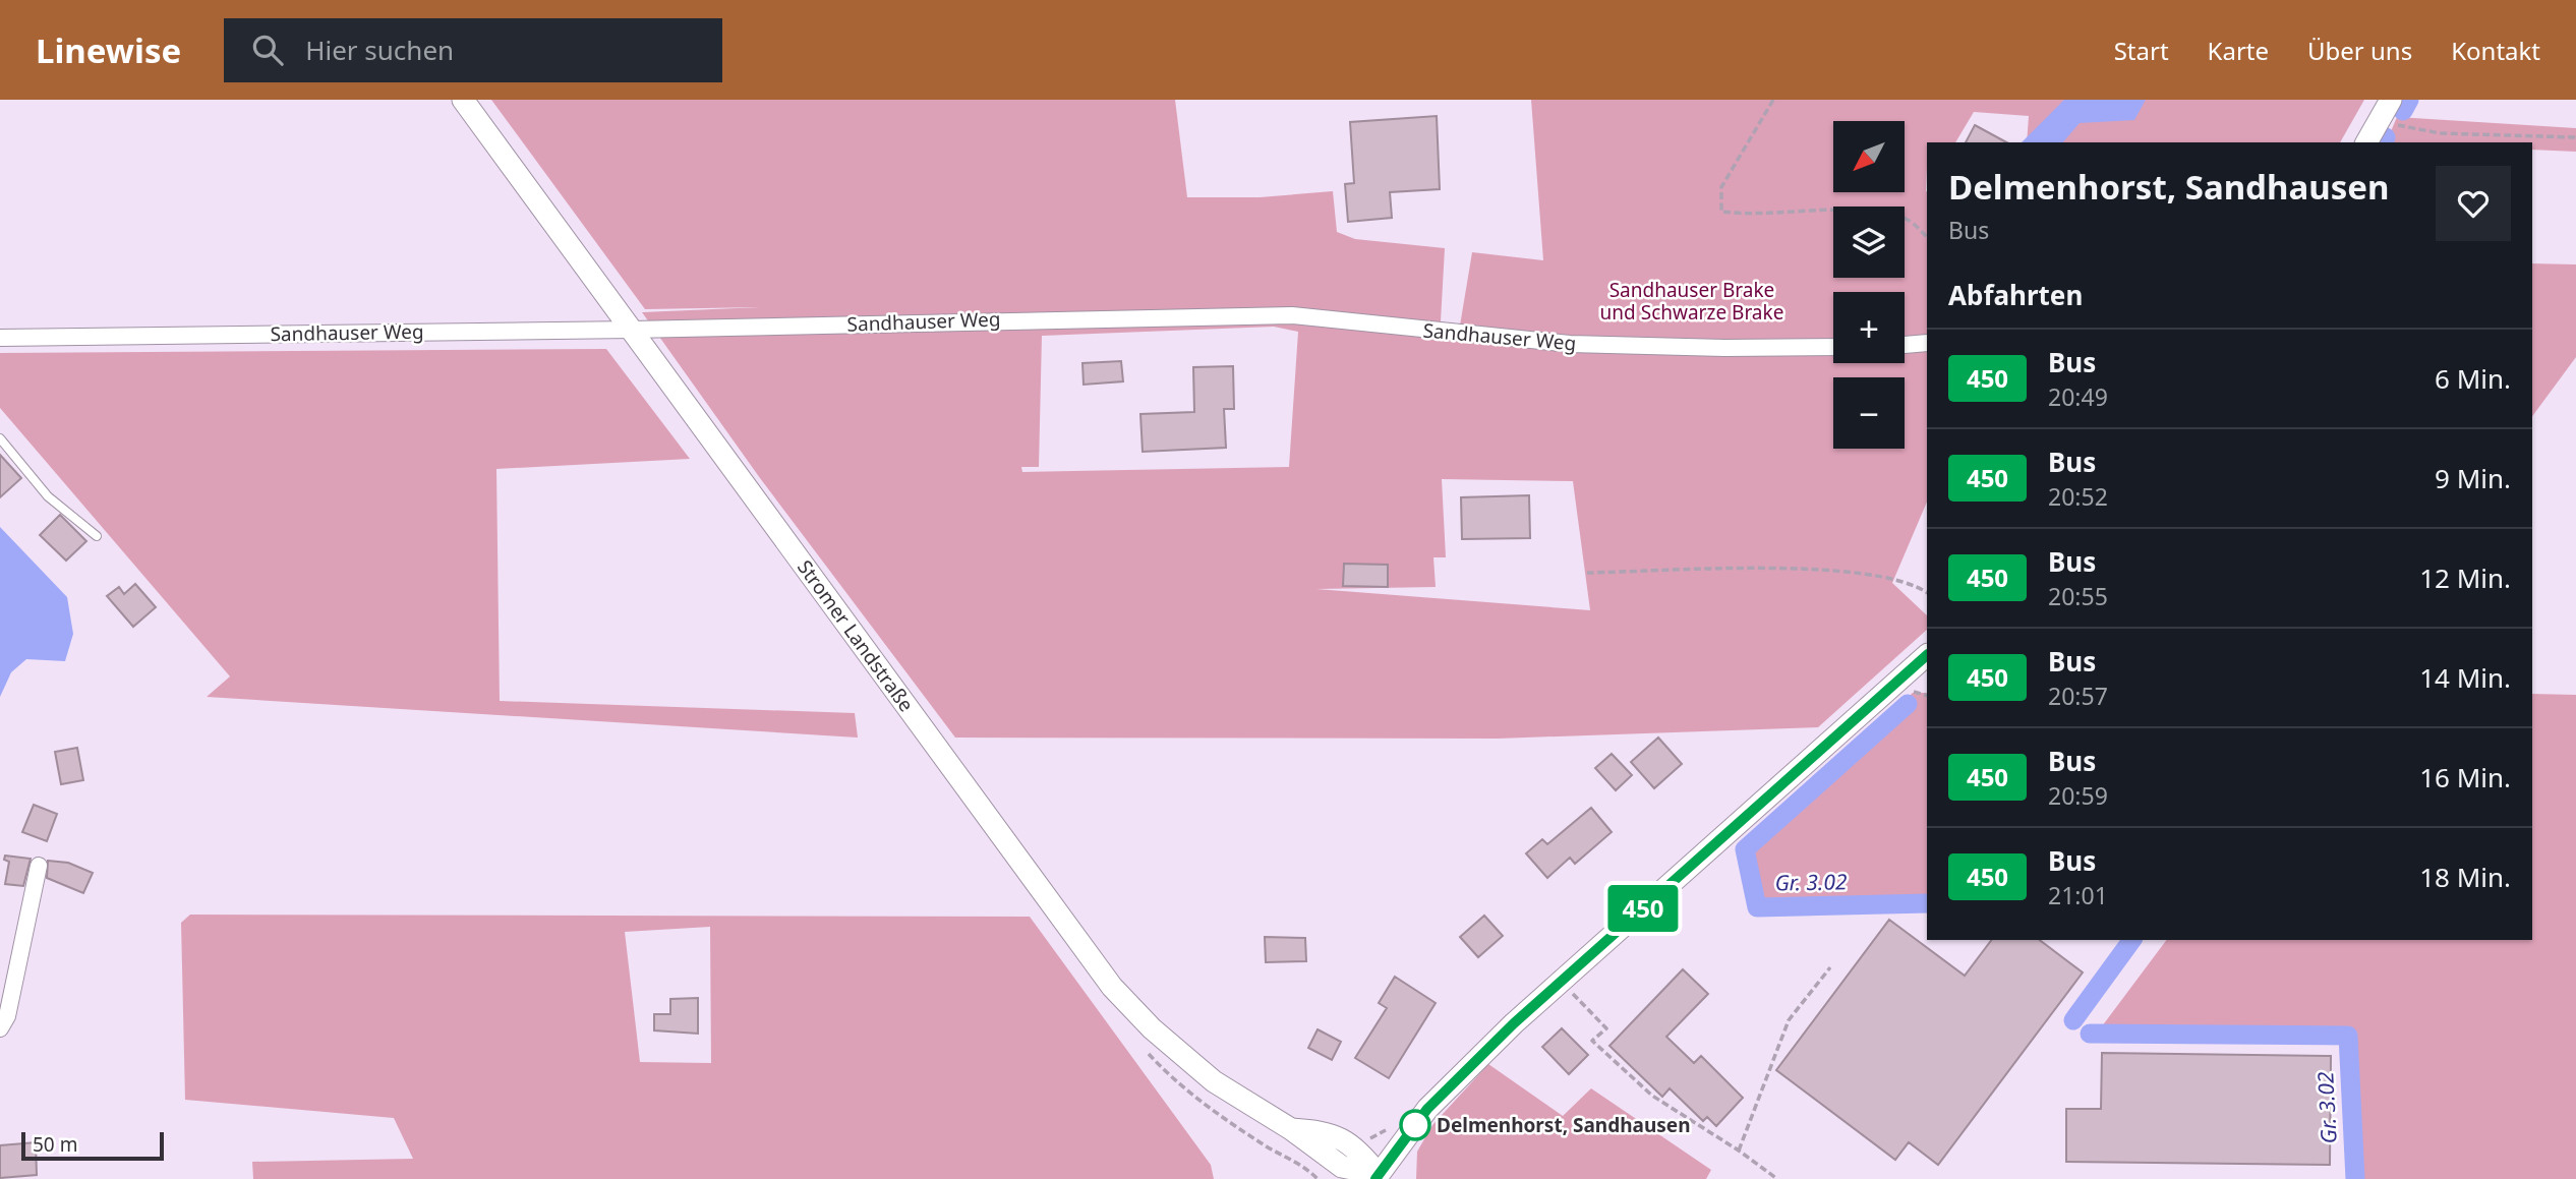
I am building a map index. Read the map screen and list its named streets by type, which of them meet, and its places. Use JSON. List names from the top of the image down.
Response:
{
  "streets": {
    "main road": ["Stromer Landstraße"],
    "street": ["Sandhauser Weg"]
  },
  "crossings": [
    ["Sandhauser Weg", "Stromer Landstraße"]
  ],
  "water": ["Gr. 3.02"],
  "parks": ["Sandhauser Brake und Schwarze Brake"],
  "places": ["Delmenhorst, Sandhausen"],
  "lines": ["bus line 450"],
  "scale_bar": "50 m",
  "north": "bottom left",
  "page": {
    "header": "Linewise",
    "search": "Hier suchen",
    "nav": [
      "Start",
      "Karte",
      "Über uns",
      "Kontakt"
    ],
    "on_map": "450",
    "map_buttons": ["+", "−"],
    "heading": [
      ["Delmenhorst, Sandhausen", "Bus"],
      "Abfahrten"
    ],
    "list": [
      {
        "mark": "450",
        "name": "Bus",
        "note": "20:49",
        "value": "6 Min."
      },
      {
        "mark": "450",
        "name": "Bus",
        "note": "20:52",
        "value": "9 Min."
      },
      {
        "mark": "450",
        "name": "Bus",
        "note": "20:55",
        "value": "12 Min."
      },
      {
        "mark": "450",
        "name": "Bus",
        "note": "20:57",
        "value": "14 Min."
      },
      {
        "mark": "450",
        "name": "Bus",
        "note": "20:59",
        "value": "16 Min."
      },
      {
        "mark": "450",
        "name": "Bus",
        "note": "21:01",
        "value": "18 Min."
      }
    ],
    "scale": "50 m"
  }
}
